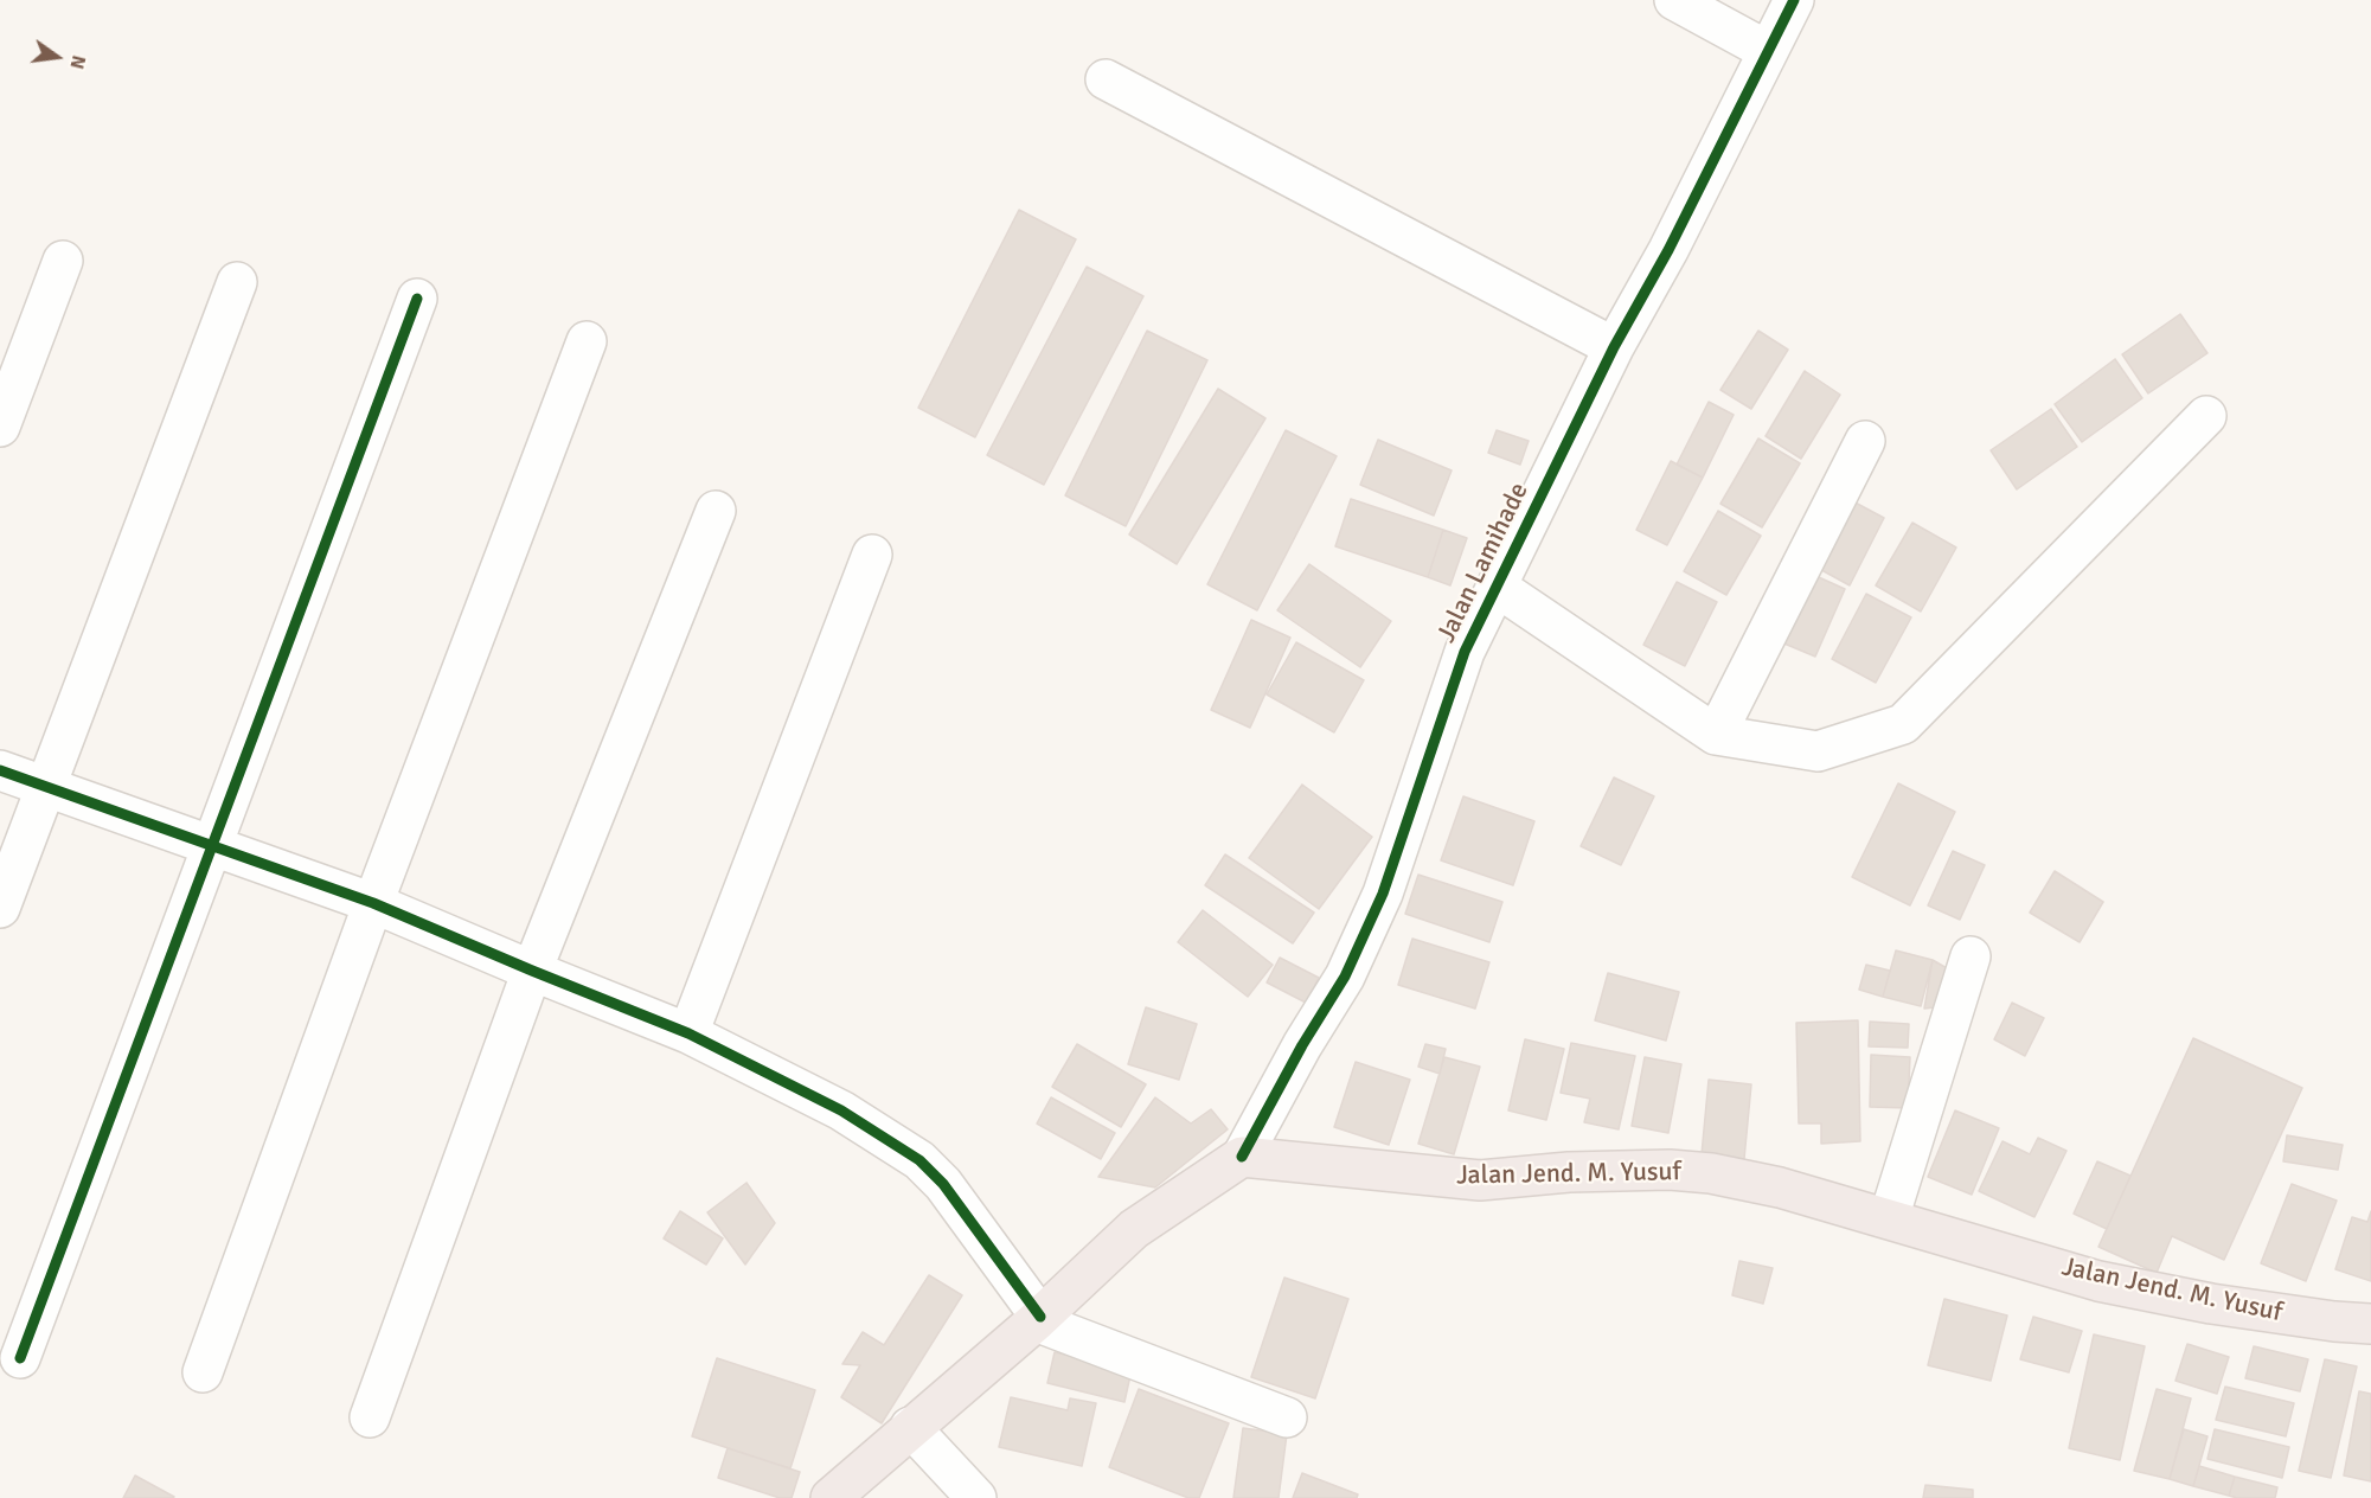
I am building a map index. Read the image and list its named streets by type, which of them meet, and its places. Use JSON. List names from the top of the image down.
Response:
{
  "streets": {
    "highway": ["Jalan Jend. M. Yusuf"],
    "street": ["Jalan Lamihade"]
  },
  "crossings": [
    ["Jalan Lamihade", "Jalan Jend. M. Yusuf"]
  ],
  "north": "right"
}
